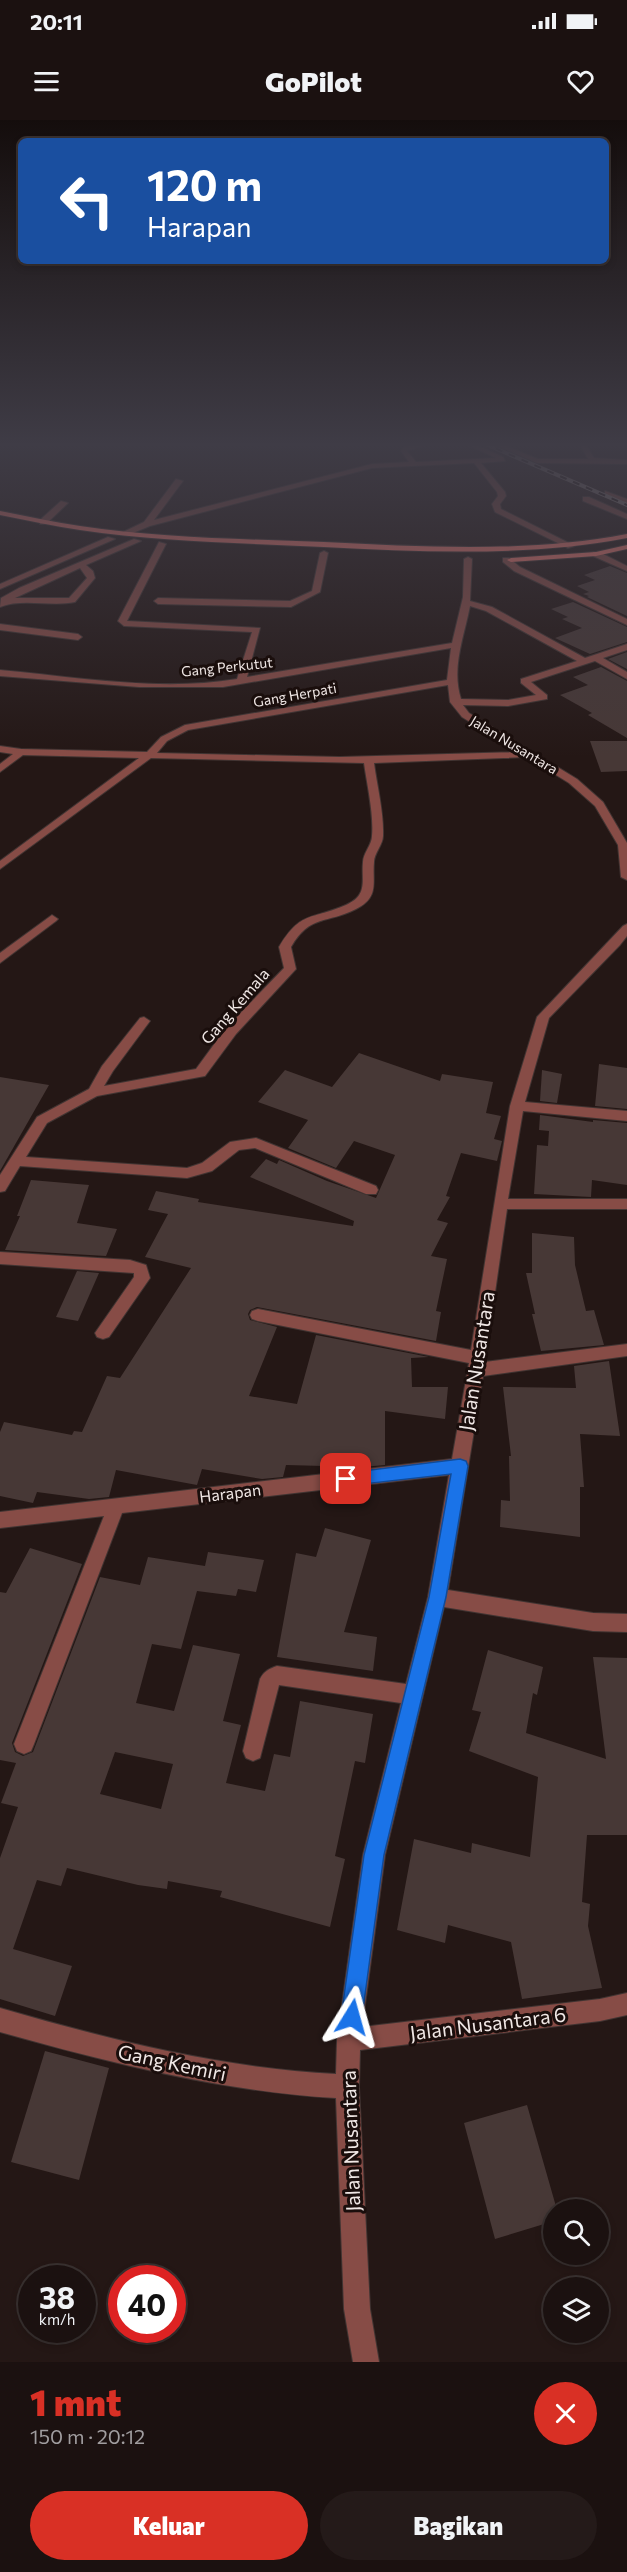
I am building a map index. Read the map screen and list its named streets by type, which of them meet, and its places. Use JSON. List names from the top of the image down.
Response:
{
  "streets": {
    "street": [
      "Gang Perkutut",
      "Gang Herpati",
      "Jalan Nusantara",
      "Gang Kemala",
      "Harapan",
      "Jalan Nusantara 6",
      "Gang Kemiri"
    ]
  },
  "crossings": [
    ["Gang Perkutut", "Jalan Nusantara"],
    ["Gang Herpati", "Jalan Nusantara"],
    ["Jalan Nusantara", "Harapan"],
    ["Jalan Nusantara", "Jalan Nusantara 6"],
    ["Jalan Nusantara", "Gang Kemiri"]
  ],
  "page": {
    "status": "20:11",
    "header": "GoPilot",
    "turn": ["120 m", "Harapan"],
    "speed": "38 km/h",
    "limit": "40",
    "heading": ["1 mnt", "150 m · 20:12"],
    "buttons": ["Keluar", "Bagikan"]
  }
}
